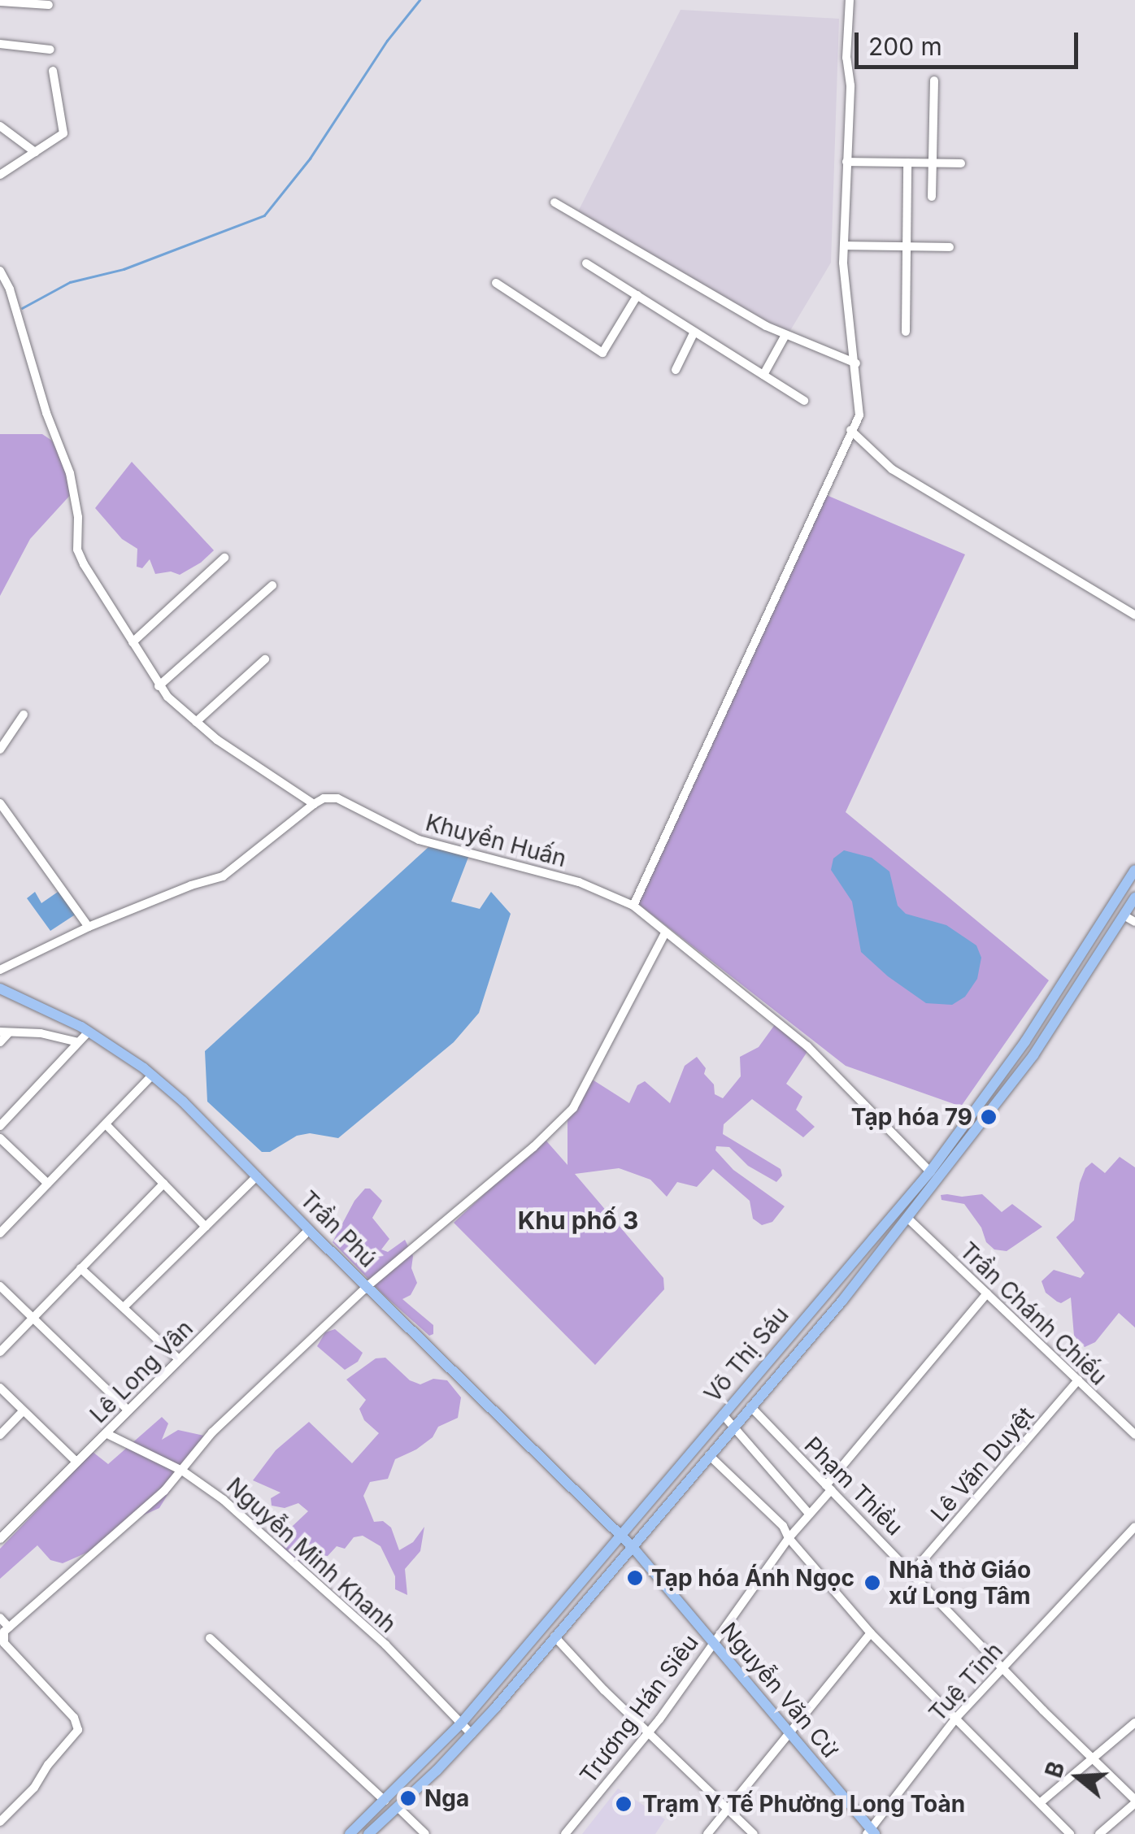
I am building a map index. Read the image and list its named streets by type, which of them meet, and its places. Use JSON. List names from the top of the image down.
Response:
{
  "streets": {
    "main road": ["Trần Phú", "Võ Thị Sáu", "Nguyễn Văn Cừ"],
    "street": [
      "Khuyển Huấn",
      "Trần Chánh Chiếu",
      "Lê Long Vân",
      "Lê Văn Duyệt",
      "Phạm Thiều",
      "Nguyễn Minh Khanh",
      "Tuệ Tĩnh",
      "Trương Hán Siêu"
    ]
  },
  "crossings": [
    ["Khuyển Huấn", "Võ Thị Sáu"],
    ["Trần Phú", "Võ Thị Sáu"],
    ["Trần Phú", "Lê Long Vân"],
    ["Trần Phú", "Nguyễn Văn Cừ"],
    ["Trần Chánh Chiếu", "Võ Thị Sáu"],
    ["Trần Chánh Chiếu", "Lê Văn Duyệt"],
    ["Trần Chánh Chiếu", "Trương Hán Siêu"],
    ["Võ Thị Sáu", "Phạm Thiều"],
    ["Võ Thị Sáu", "Nguyễn Minh Khanh"],
    ["Võ Thị Sáu", "Nguyễn Văn Cừ"],
    ["Lê Long Vân", "Nguyễn Minh Khanh"],
    ["Lê Văn Duyệt", "Phạm Thiều"],
    ["Phạm Thiều", "Tuệ Tĩnh"],
    ["Phạm Thiều", "Trương Hán Siêu"],
    ["Tuệ Tĩnh", "Nguyễn Văn Cừ"],
    ["Nguyễn Văn Cừ", "Trương Hán Siêu"]
  ],
  "districts": ["Khu phố 3"],
  "places": [
    "Tạp hóa 79",
    "Tạp hóa Ánh Ngọc",
    "Nhà thờ Giáo xứ Long Tâm",
    "Nga",
    "Trạm Y Tế Phường Long Toàn"
  ],
  "scale_bar": "200 m",
  "north": "left"
}
